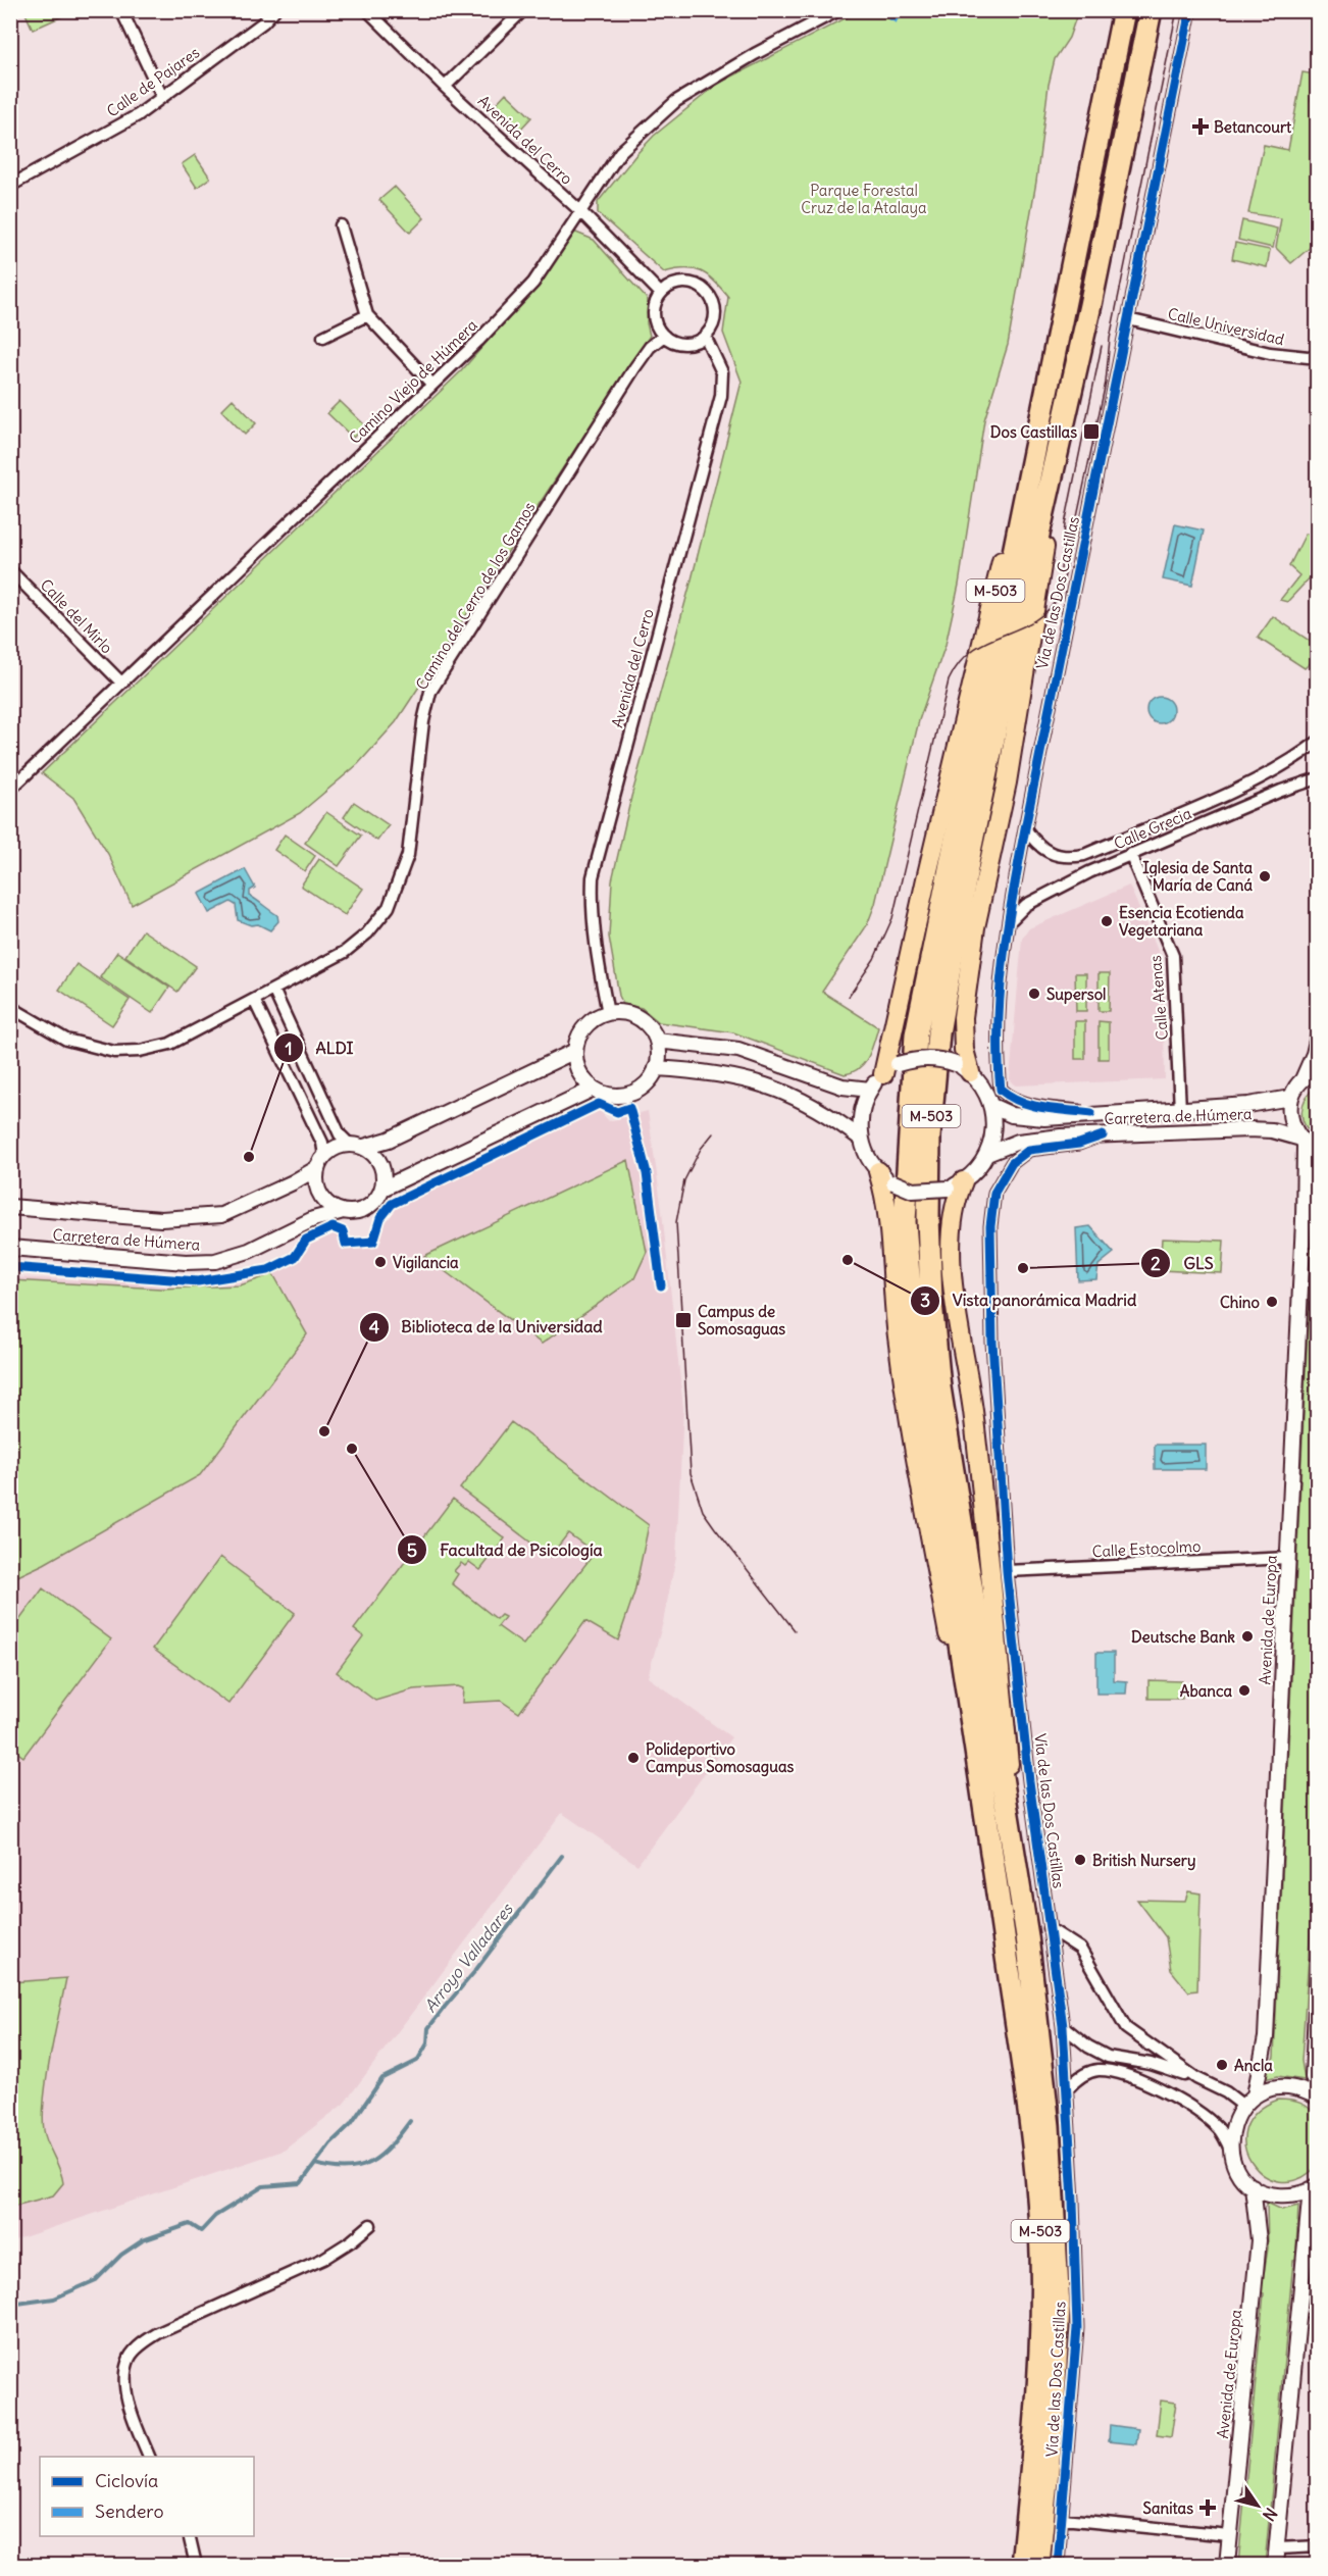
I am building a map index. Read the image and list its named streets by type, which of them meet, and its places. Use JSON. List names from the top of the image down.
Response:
{
  "streets": {
    "highway": ["M-503"],
    "street": [
      "Calle de Pajares",
      "Avenida del Cerro",
      "Calle Universidad",
      "Camino Viejo de Húmera",
      "Vía de las Dos Castillas",
      "Camino del Cerro de los Gamos",
      "Calle del Mirlo",
      "Calle Grecia",
      "Calle Atenas",
      "Carretera de Húmera",
      "Calle Estocolmo",
      "Avenida de Europa"
    ]
  },
  "crossings": [
    ["Avenida del Cerro", "Camino Viejo de Húmera"],
    ["Avenida del Cerro", "Camino del Cerro de los Gamos"],
    ["Calle Universidad", "Vía de las Dos Castillas"],
    ["Camino Viejo de Húmera", "Calle del Mirlo"],
    ["M-503", "Carretera de Húmera"],
    ["Vía de las Dos Castillas", "Calle Grecia"],
    ["Vía de las Dos Castillas", "Carretera de Húmera"],
    ["Vía de las Dos Castillas", "Calle Estocolmo"],
    ["Calle Grecia", "Calle Atenas"],
    ["Calle Atenas", "Carretera de Húmera"],
    ["Carretera de Húmera", "Avenida de Europa"],
    ["Calle Estocolmo", "Avenida de Europa"]
  ],
  "water": ["Arroyo Valladares"],
  "parks": ["Parque Forestal Cruz de la Atalaya"],
  "places": {
    "health": ["Betancourt", "Sanitas"],
    "transit": ["Dos Castillas", "Campus de Somosaguas"],
    "other": [
      "Iglesia de Santa María de Caná",
      "Esencia Ecotienda Vegetariana",
      "Supersol",
      "ALDI",
      "Vista panorámica Madrid",
      "Vigilancia",
      "GLS",
      "Chino",
      "Biblioteca de la Universidad",
      "Facultad de Psicología",
      "Deutsche Bank",
      "Abanca",
      "Polideportivo Campus Somosaguas",
      "British Nursery",
      "Ancla"
    ]
  },
  "legend": ["Ciclovía", "Sendero"],
  "north": "bottom right"
}
